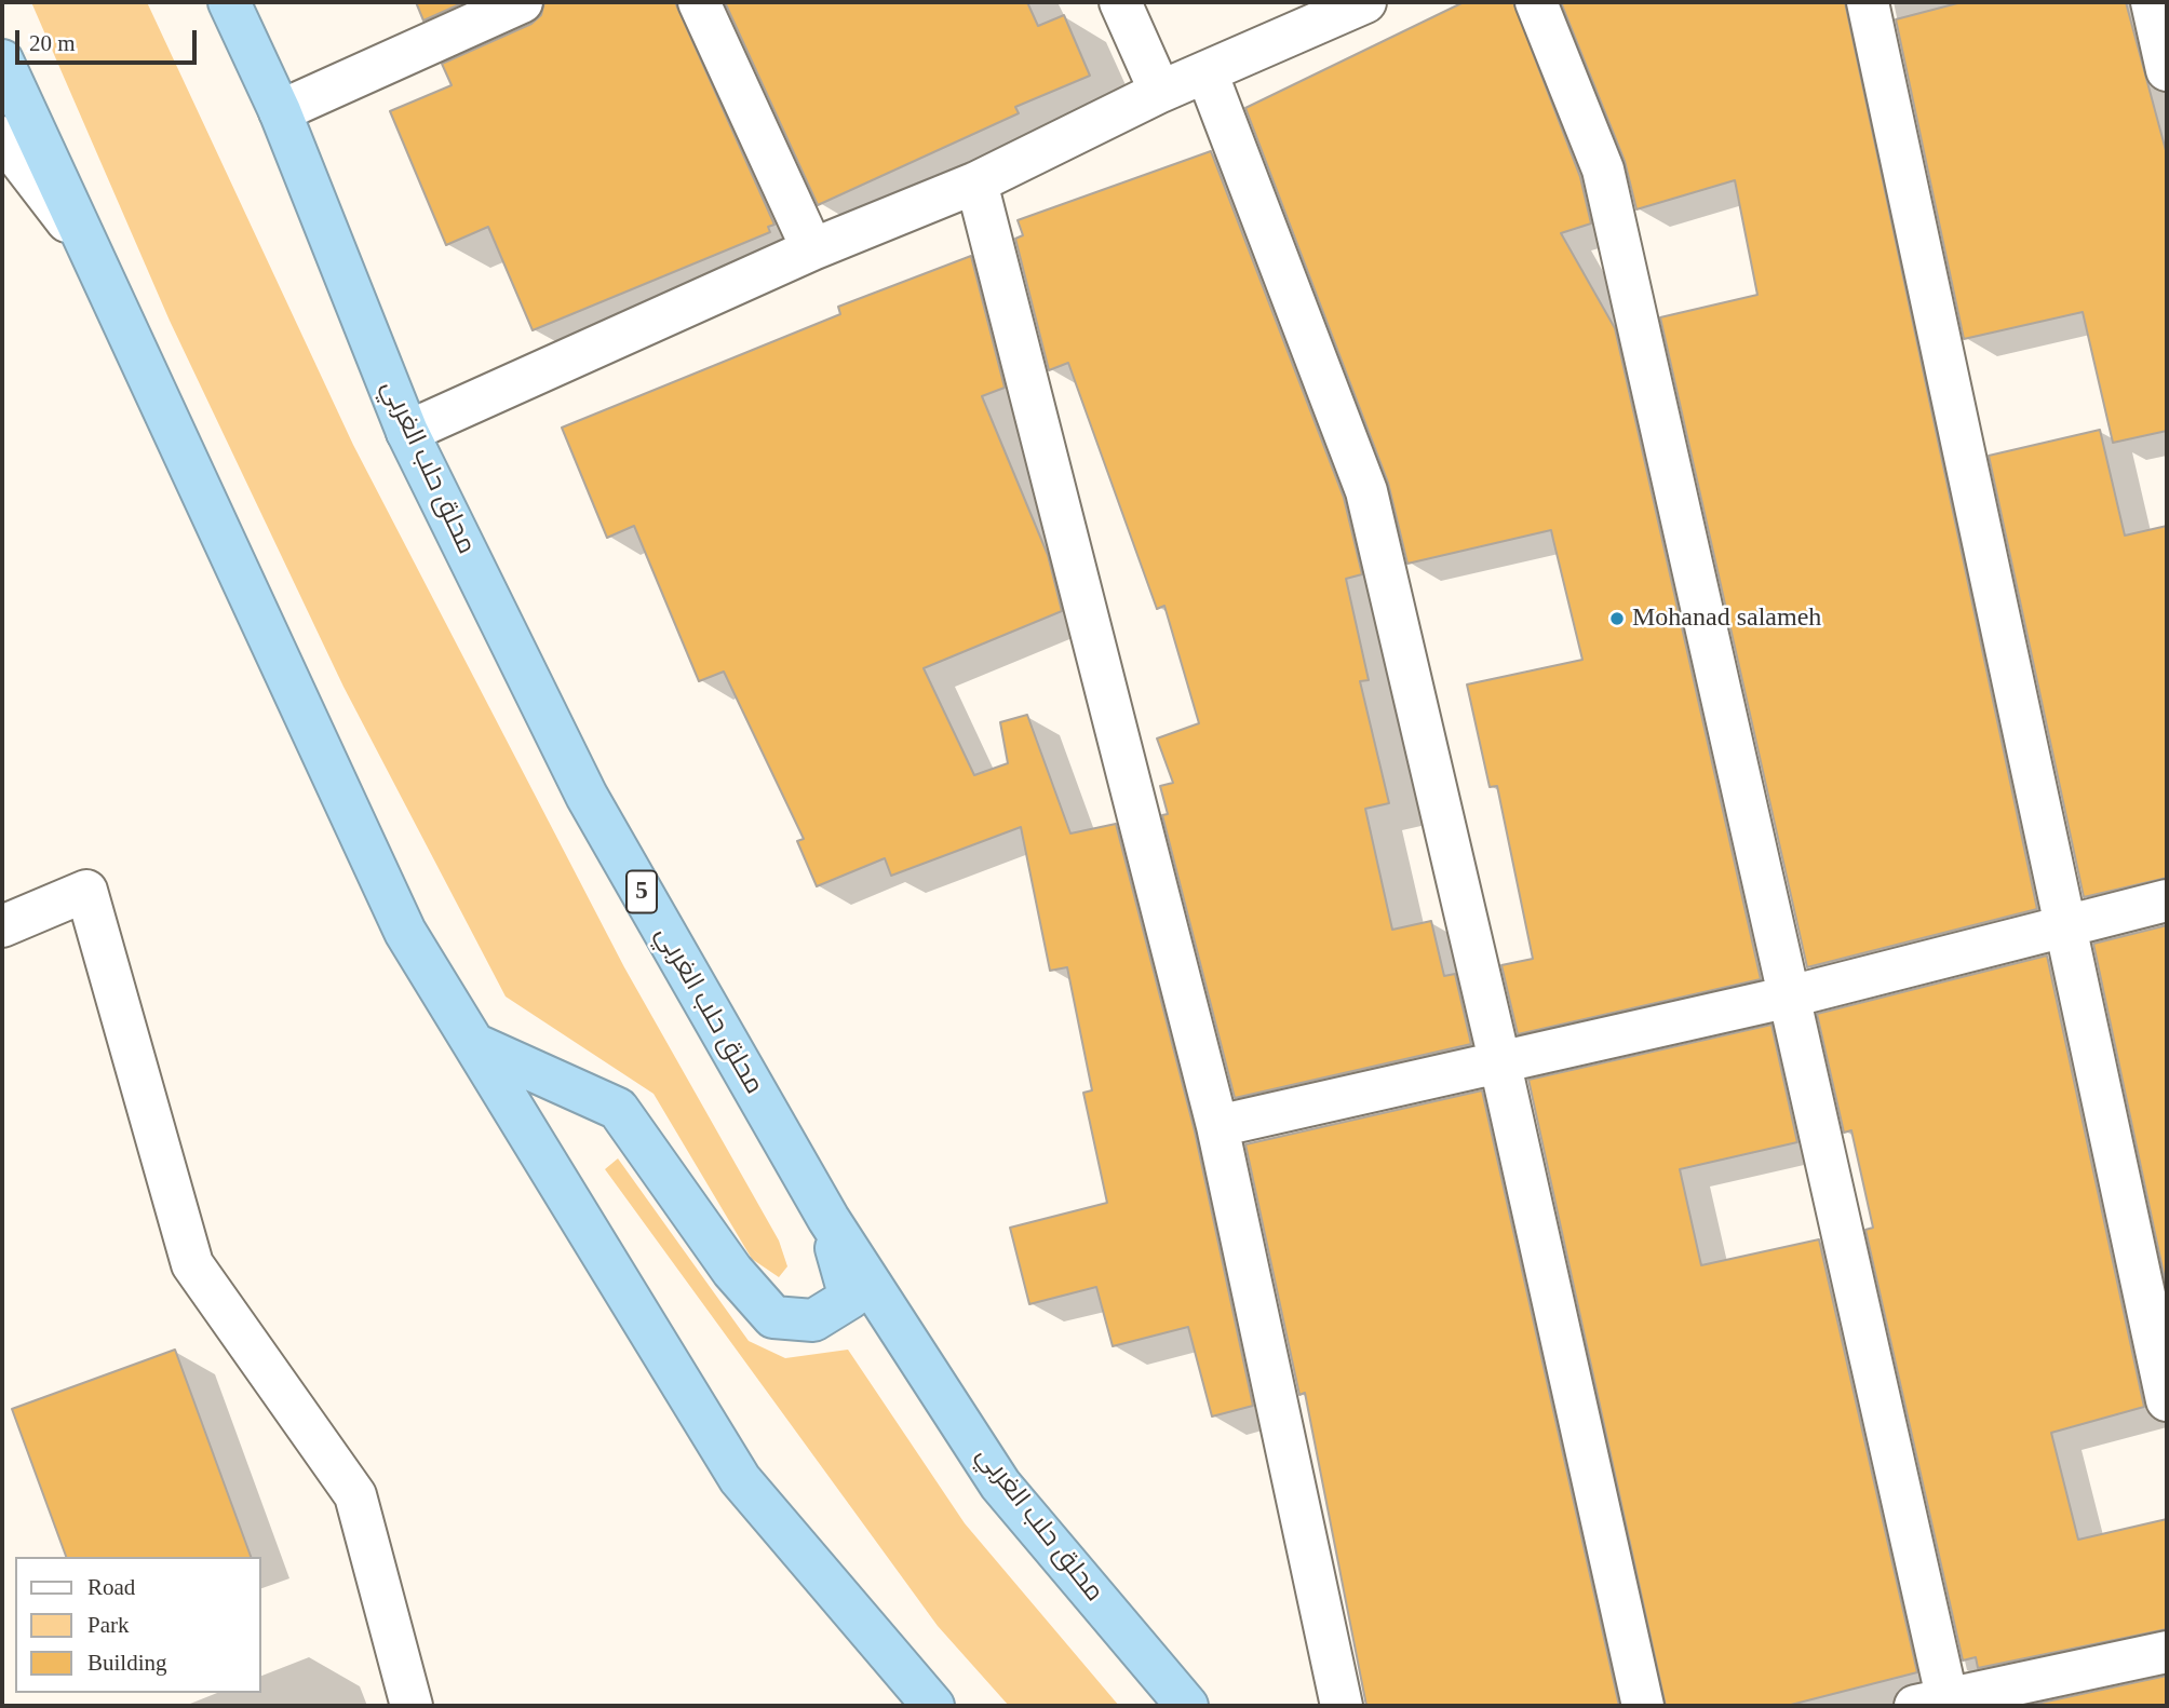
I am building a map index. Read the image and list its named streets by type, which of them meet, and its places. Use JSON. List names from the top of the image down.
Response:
{
  "streets": {
    "highway": ["محلق حلب الغربي", "5"]
  },
  "places": ["Mohanad salameh"],
  "legend": ["Road", "Park", "Building"],
  "scale_bar": "20 m"
}
